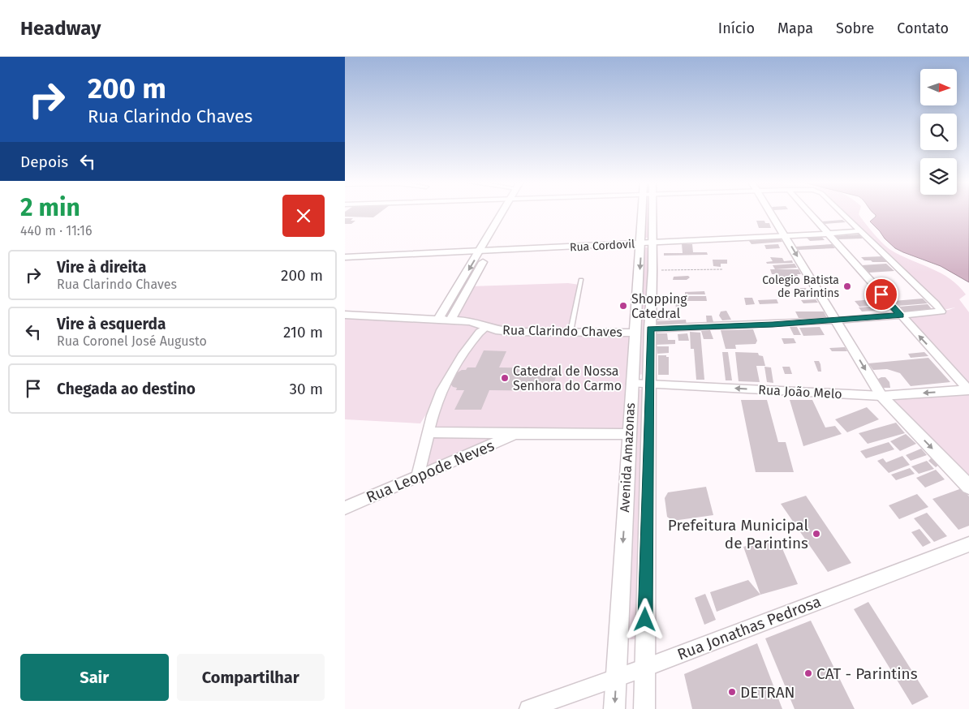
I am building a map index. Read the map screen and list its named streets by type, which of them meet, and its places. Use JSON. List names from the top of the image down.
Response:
{
  "streets": {
    "street": [
      "Rua Cordovil",
      "Rua Clarindo Chaves",
      "Rua João Melo",
      "Avenida Amazonas",
      "Rua Leopode Neves",
      "Rua Jonathas Pedrosa"
    ]
  },
  "crossings": [
    ["Rua Cordovil", "Avenida Amazonas"],
    ["Rua Clarindo Chaves", "Avenida Amazonas"],
    ["Rua João Melo", "Avenida Amazonas"],
    ["Avenida Amazonas", "Rua Jonathas Pedrosa"]
  ],
  "places": [
    "Colegio Batista de Parintins",
    "Shopping Catedral",
    "Catedral de Nossa Senhora do Carmo",
    "Prefeitura Municipal de Parintins",
    "CAT - Parintins",
    "DETRAN"
  ],
  "north": "right",
  "page": {
    "header": "Headway",
    "nav": [
      "Início",
      "Mapa",
      "Sobre",
      "Contato"
    ],
    "turn": ["200 m", "Rua Clarindo Chaves"],
    "then": "Depois",
    "heading": ["2 min", "440 m · 11:16"],
    "list": [
      {
        "name": "Vire à direita",
        "note": "Rua Clarindo Chaves",
        "value": "200 m"
      },
      {
        "name": "Vire à esquerda",
        "note": "Rua Coronel José Augusto",
        "value": "210 m"
      },
      {
        "name": "Chegada ao destino",
        "value": "30 m"
      }
    ],
    "buttons": ["Sair", "Compartilhar"]
  }
}
